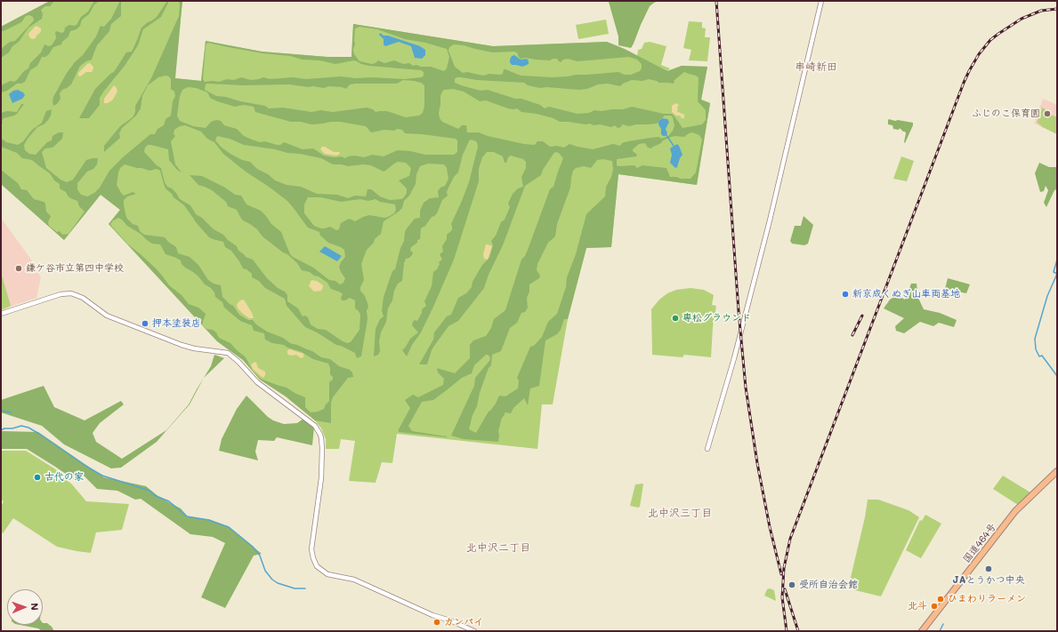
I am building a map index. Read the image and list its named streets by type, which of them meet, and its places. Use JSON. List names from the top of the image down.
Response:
{
  "streets": {
    "highway": ["国道464号"]
  },
  "districts": ["串崎新田", "北中沢三丁目", "北中沢二丁目"],
  "places": [
    "ふじのこ保育園",
    "鎌ケ谷市立第四中学校",
    "新京成くぬぎ山車両基地",
    "専松グラウンド",
    "押本塗装店",
    "古代の家",
    "JAとうかつ中央",
    "受所自治会館",
    "ひまわりラーメン",
    "北斗",
    "カンパイ"
  ],
  "north": "right"
}
